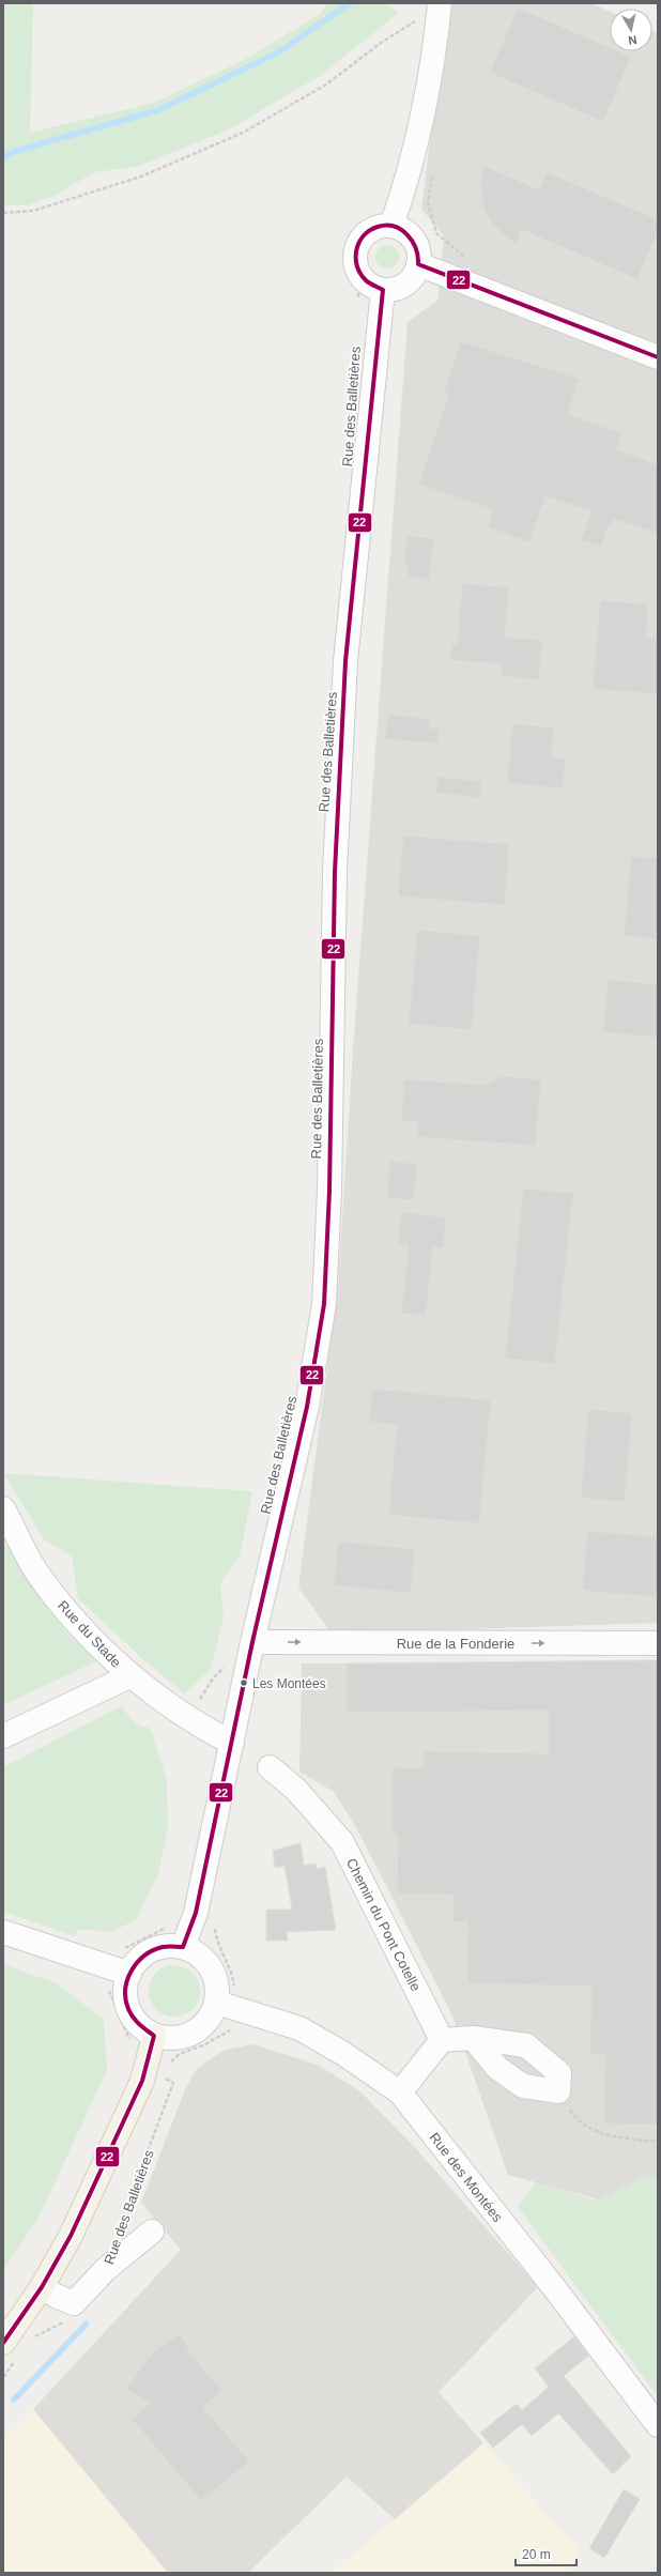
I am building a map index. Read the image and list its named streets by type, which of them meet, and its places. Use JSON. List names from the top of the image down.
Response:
{
  "streets": {
    "street": [
      "Rue du Stade",
      "Rue de la Fonderie",
      "Chemin du Pont Cotelle",
      "Rue des Montées"
    ],
    "path": ["Rue des Balletières"]
  },
  "one_way": ["Rue de la Fonderie"],
  "places": ["Les Montées"],
  "lines": ["transit line 22"],
  "scale_bar": "20 m",
  "north": "bottom"
}
